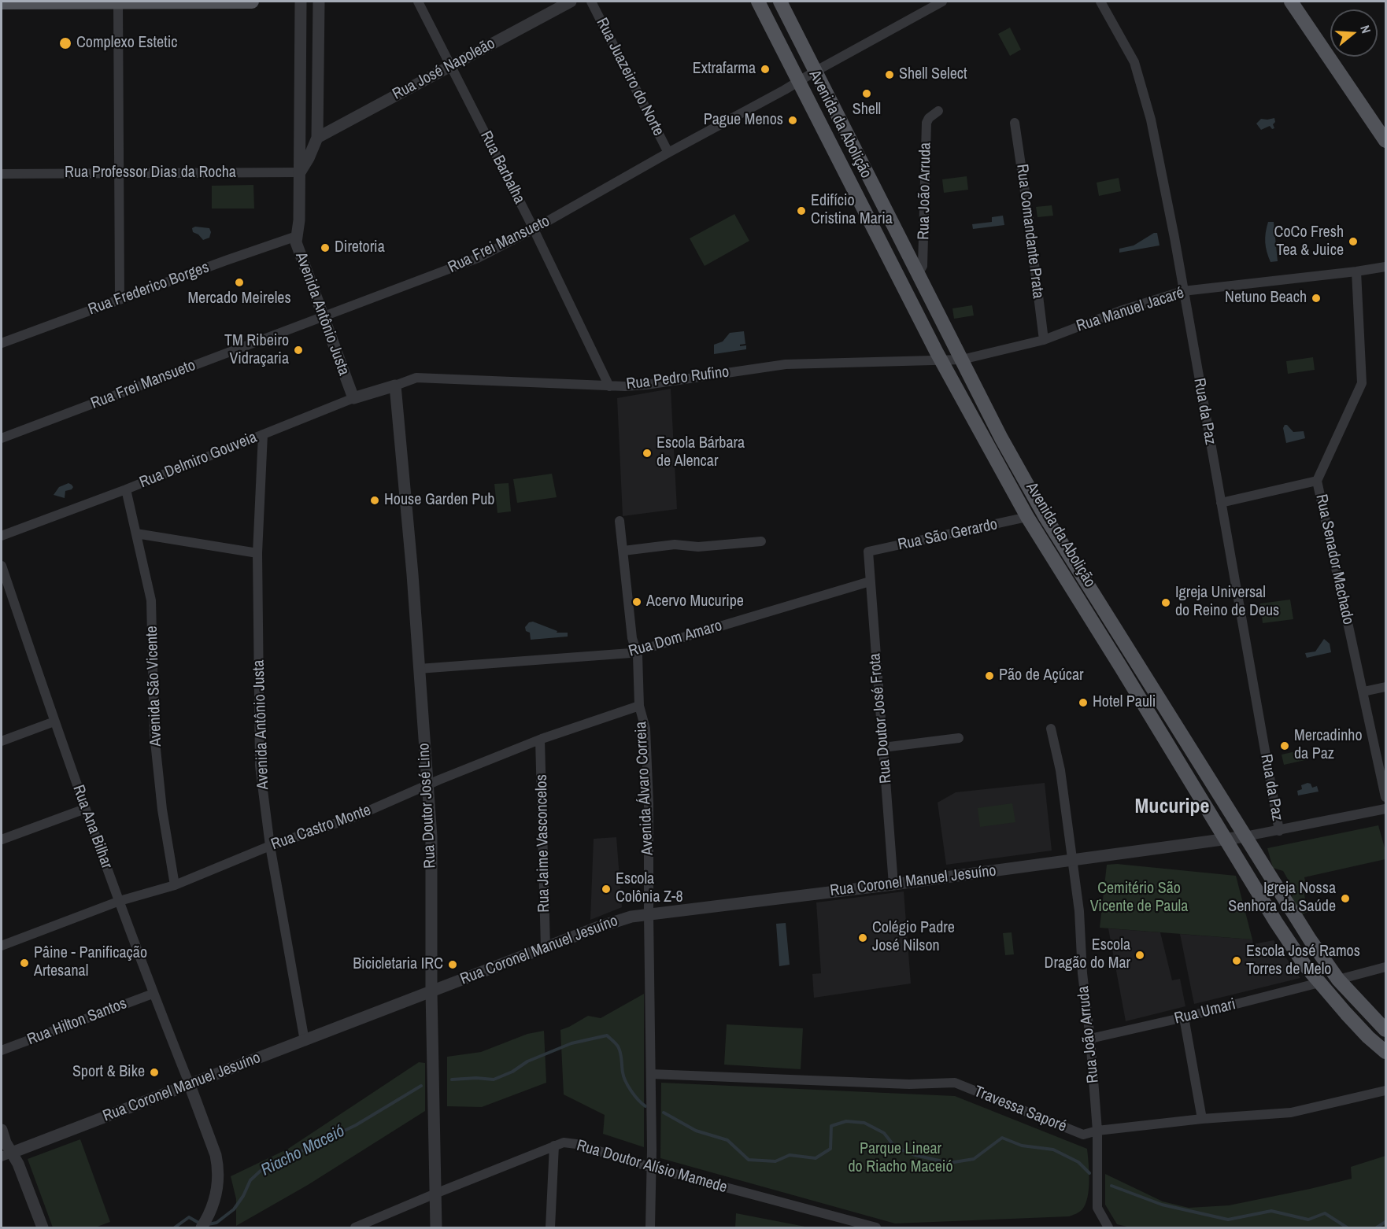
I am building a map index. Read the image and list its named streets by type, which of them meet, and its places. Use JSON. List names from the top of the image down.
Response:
{
  "streets": {
    "main road": ["Avenida da Abolição"],
    "street": [
      "Rua José Napoleão",
      "Rua Juazeiro do Norte",
      "Rua Barbalha",
      "Rua Professor Dias da Rocha",
      "Rua João Arruda",
      "Rua Comandante Prata",
      "Rua Frei Mansueto",
      "Rua Frederico Borges",
      "Rua Manuel Jacaré",
      "Avenida Antônio Justa",
      "Rua Pedro Rufino",
      "Rua da Paz",
      "Rua Delmiro Gouveia",
      "Rua São Gerardo",
      "Rua Senador Machado",
      "Rua Dom Amaro",
      "Avenida São Vicente",
      "Rua Doutor José Frota",
      "Avenida Álvaro Correia",
      "Rua Doutor José Lino",
      "Rua Ana Bilhar",
      "Rua Castro Monte",
      "Rua Jaime Vasconcelos",
      "Rua Coronel Manuel Jesuíno",
      "Rua Umari",
      "Rua Hilton Santos",
      "Travessa Saporé",
      "Rua Doutor Alísio Mamede"
    ]
  },
  "crossings": [
    ["Rua José Napoleão", "Rua Barbalha"],
    ["Rua José Napoleão", "Avenida Antônio Justa"],
    ["Rua Juazeiro do Norte", "Rua Frei Mansueto"],
    ["Avenida da Abolição", "Rua João Arruda"],
    ["Avenida da Abolição", "Rua Frei Mansueto"],
    ["Avenida da Abolição", "Rua Manuel Jacaré"],
    ["Avenida da Abolição", "Rua Pedro Rufino"],
    ["Avenida da Abolição", "Rua São Gerardo"],
    ["Avenida da Abolição", "Rua Coronel Manuel Jesuíno"],
    ["Avenida da Abolição", "Rua Umari"],
    ["Rua Barbalha", "Rua Frei Mansueto"],
    ["Rua Barbalha", "Rua Pedro Rufino"],
    ["Rua Professor Dias da Rocha", "Avenida Antônio Justa"],
    ["Rua João Arruda", "Rua Coronel Manuel Jesuíno"],
    ["Rua João Arruda", "Rua Umari"],
    ["Rua João Arruda", "Travessa Saporé"],
    ["Rua Comandante Prata", "Rua Manuel Jacaré"],
    ["Rua Frei Mansueto", "Avenida Antônio Justa"],
    ["Rua Frederico Borges", "Avenida Antônio Justa"],
    ["Rua Manuel Jacaré", "Rua Pedro Rufino"],
    ["Rua Manuel Jacaré", "Rua da Paz"],
    ["Rua Manuel Jacaré", "Rua Senador Machado"],
    ["Avenida Antônio Justa", "Rua Delmiro Gouveia"],
    ["Avenida Antônio Justa", "Rua Castro Monte"],
    ["Avenida Antônio Justa", "Rua Coronel Manuel Jesuíno"],
    ["Rua Pedro Rufino", "Rua Delmiro Gouveia"],
    ["Rua Pedro Rufino", "Rua Doutor José Lino"],
    ["Rua Delmiro Gouveia", "Avenida São Vicente"],
    ["Rua Delmiro Gouveia", "Rua Doutor José Lino"],
    ["Rua São Gerardo", "Rua Doutor José Frota"],
    ["Rua Dom Amaro", "Rua Doutor José Frota"],
    ["Rua Dom Amaro", "Avenida Álvaro Correia"],
    ["Rua Dom Amaro", "Rua Doutor José Lino"],
    ["Avenida São Vicente", "Rua Castro Monte"],
    ["Rua Doutor José Frota", "Rua Coronel Manuel Jesuíno"],
    ["Avenida Álvaro Correia", "Rua Castro Monte"],
    ["Avenida Álvaro Correia", "Rua Coronel Manuel Jesuíno"],
    ["Avenida Álvaro Correia", "Travessa Saporé"],
    ["Avenida Álvaro Correia", "Rua Doutor Alísio Mamede"],
    ["Rua Doutor José Lino", "Rua Castro Monte"],
    ["Rua Doutor José Lino", "Rua Coronel Manuel Jesuíno"],
    ["Rua Doutor José Lino", "Rua Doutor Alísio Mamede"],
    ["Rua Ana Bilhar", "Rua Castro Monte"],
    ["Rua Ana Bilhar", "Rua Coronel Manuel Jesuíno"],
    ["Rua Ana Bilhar", "Rua Hilton Santos"],
    ["Rua Castro Monte", "Rua Jaime Vasconcelos"],
    ["Rua Jaime Vasconcelos", "Rua Coronel Manuel Jesuíno"]
  ],
  "districts": ["Mucuripe"],
  "water": ["Riacho Maceió"],
  "parks": ["Cemitério São Vicente de Paula", "Parque Linear do Riacho Maceió"],
  "places": [
    "Complexo Estetic",
    "Extrafarma",
    "Shell Select",
    "Shell",
    "Pague Menos",
    "Edifício Cristina Maria",
    "CoCo Fresh Tea & Juice",
    "Diretoria",
    "Mercado Meireles",
    "Netuno Beach",
    "TM Ribeiro Vidraçaria",
    "Escola Bárbara de Alencar",
    "House Garden Pub",
    "Acervo Mucuripe",
    "Igreja Universal do Reino de Deus",
    "Pão de Açúcar",
    "Hotel Pauli",
    "Mercadinho da Paz",
    "Escola Colônia Z-8",
    "Igreja Nossa Senhora da Saúde",
    "Colégio Padre José Nilson",
    "Escola Dragão do Mar",
    "Escola José Ramos Torres de Melo",
    "Pâine - Panificação Artesanal",
    "Bicicletaria IRC",
    "Sport & Bike"
  ],
  "north": "right"
}
